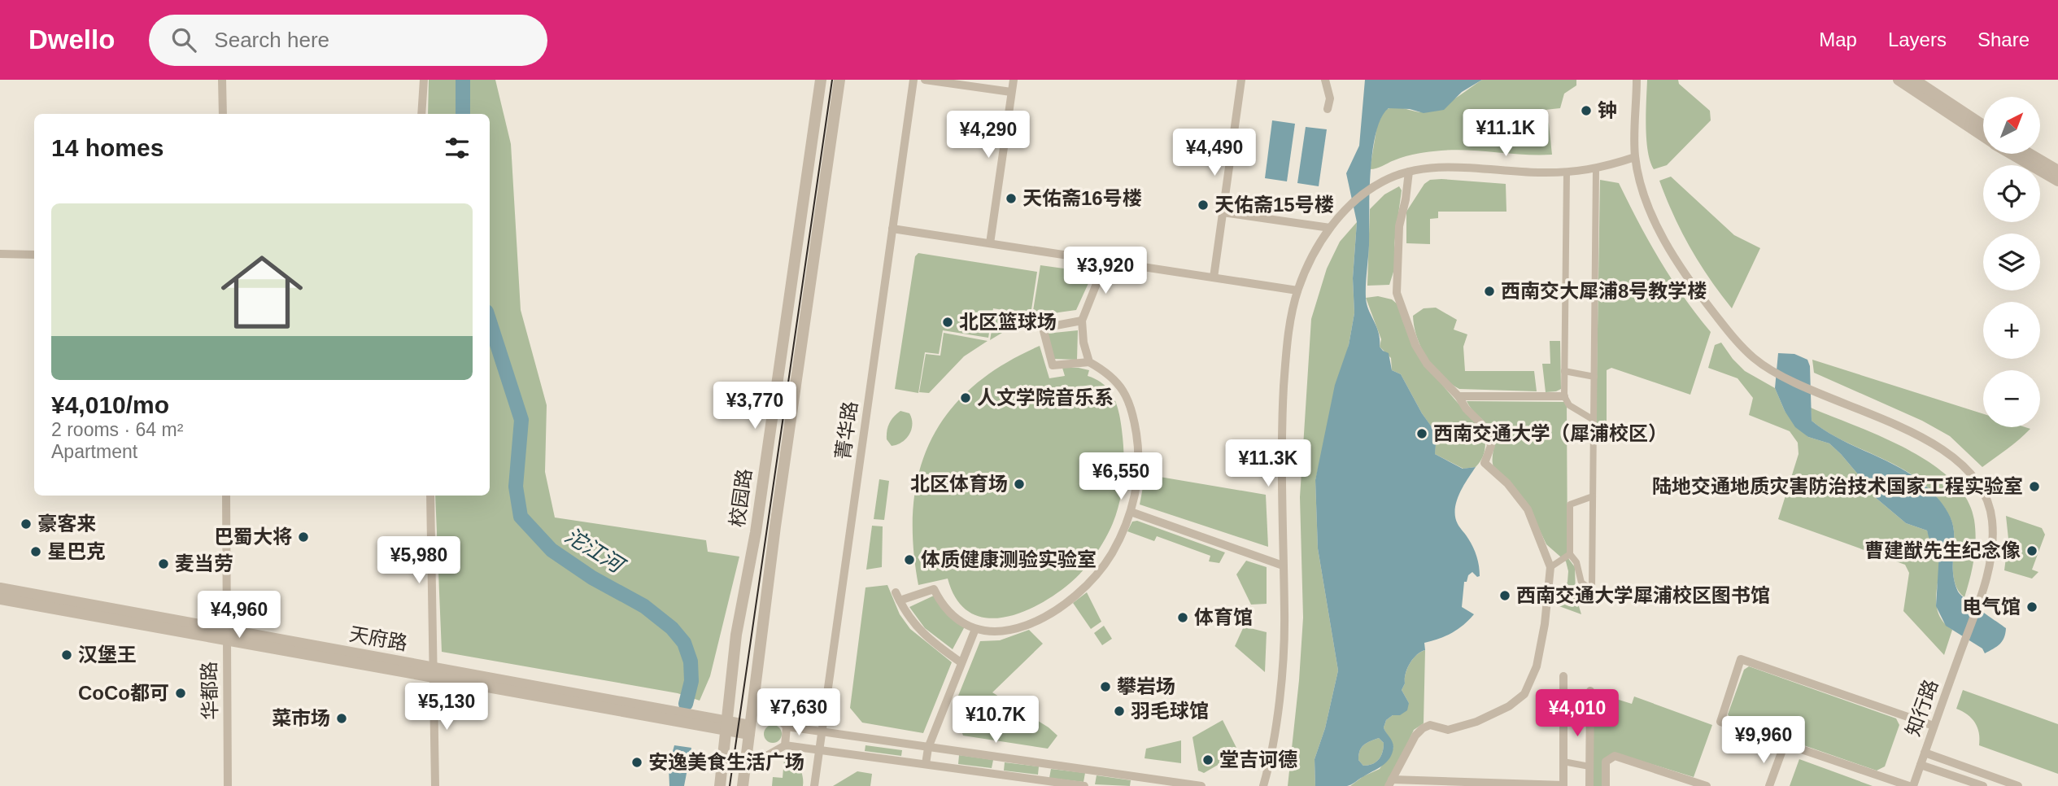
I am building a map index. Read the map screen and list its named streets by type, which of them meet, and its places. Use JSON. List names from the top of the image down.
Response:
{
  "streets": {
    "street": [
      "菁华路",
      "校园路",
      "天府路",
      "华都路",
      "知行路"
    ]
  },
  "crossings": [
    ["校园路", "天府路"],
    ["天府路", "华都路"]
  ],
  "water": ["沱江河"],
  "places": [
    "钟",
    "天佑斋16号楼",
    "天佑斋15号楼",
    "西南交大犀浦8号教学楼",
    "北区篮球场",
    "人文学院音乐系",
    "西南交通大学（犀浦校区）",
    "北区体育场",
    "陆地交通地质灾害防治技术国家工程实验室",
    "豪客来",
    "巴蜀大将",
    "曹建猷先生纪念像",
    "星巴克",
    "体质健康测验实验室",
    "麦当劳",
    "西南交通大学犀浦校区图书馆",
    "电气馆",
    "体育馆",
    "汉堡王",
    "攀岩场",
    "CoCo都可",
    "羽毛球馆",
    "菜市场",
    "堂吉诃德",
    "安逸美食生活广场"
  ],
  "north": "top right",
  "page": {
    "header": "Dwello",
    "search": "Search here",
    "nav": ["Map", "Layers", "Share"],
    "map_buttons": ["+", "−"],
    "price": [
      "¥11.1K",
      "¥4,290",
      "¥4,490",
      "¥3,920",
      "¥3,770",
      "¥11.3K",
      "¥6,550",
      "¥5,980",
      "¥4,960",
      "¥5,130",
      "¥7,630",
      "¥4,010",
      "¥10.7K",
      "¥9,960"
    ],
    "heading": "14 homes",
    "list": [
      {
        "name": "¥4,010/mo",
        "note": "2 rooms · 64 m² · Apartment"
      }
    ]
  }
}
